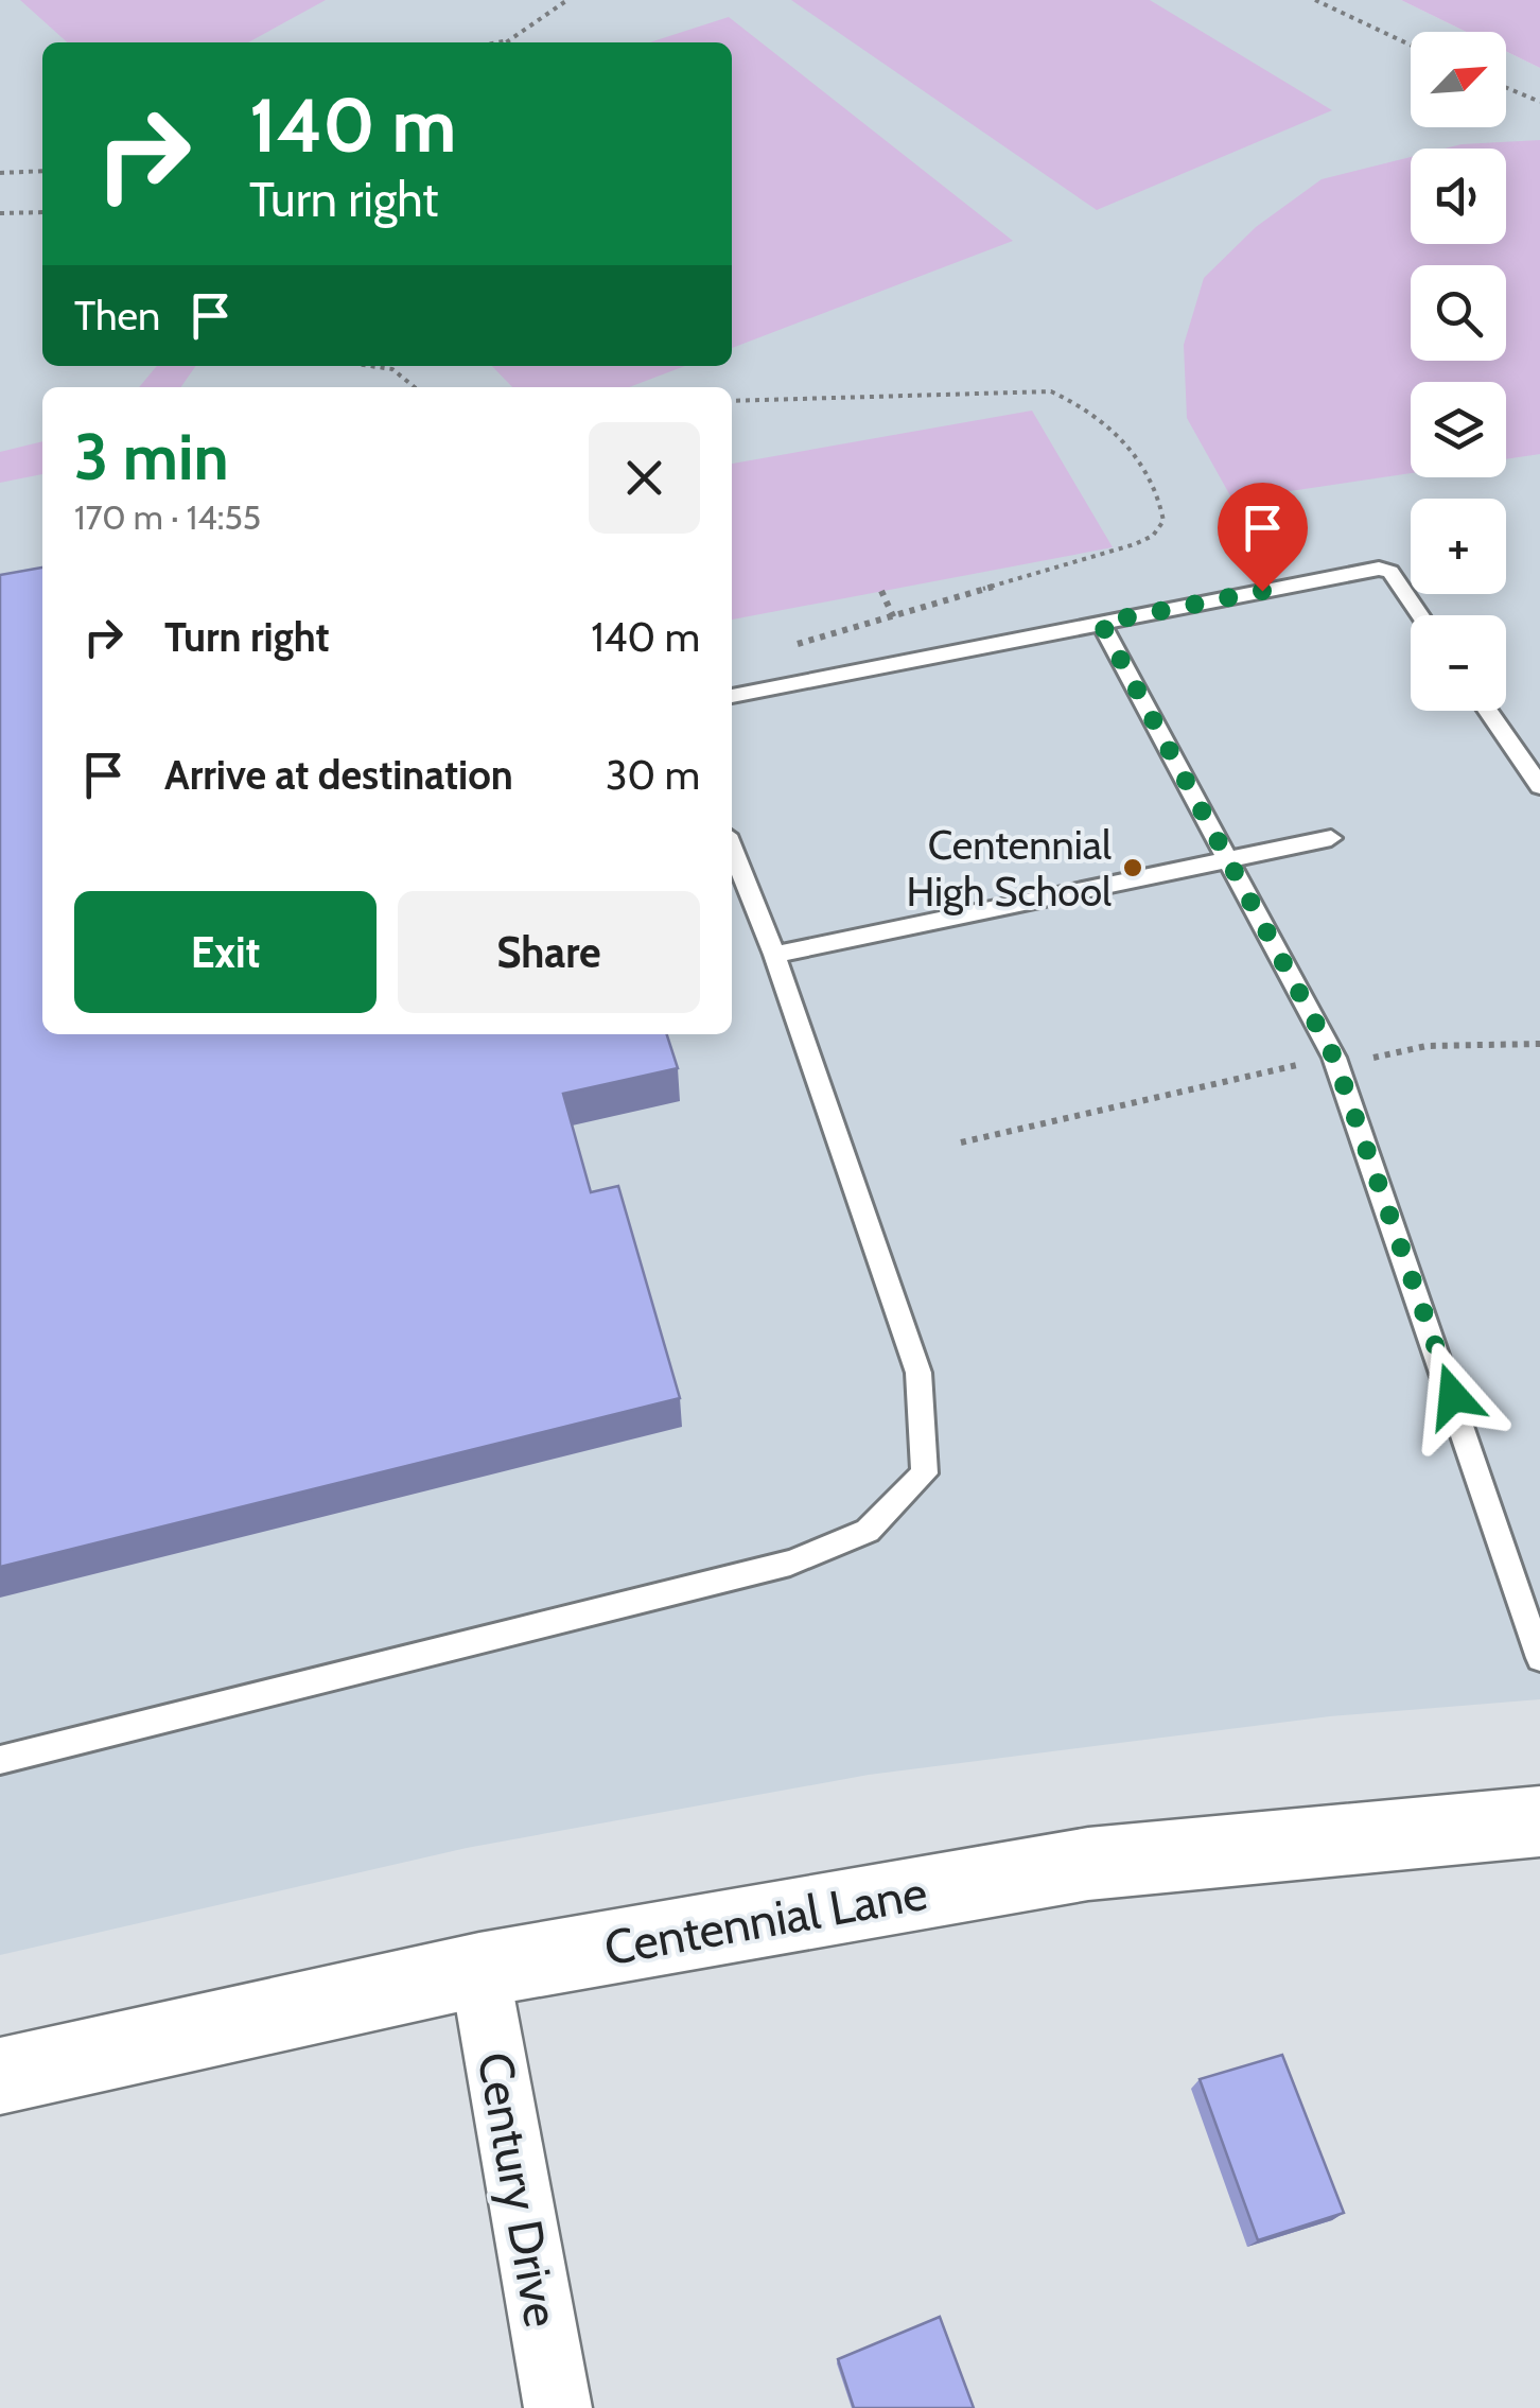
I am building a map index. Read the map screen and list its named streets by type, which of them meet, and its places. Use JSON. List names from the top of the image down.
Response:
{
  "streets": {
    "street": ["Centennial Lane", "Century Drive"]
  },
  "crossings": [
    ["Centennial Lane", "Century Drive"]
  ],
  "places": ["Centennial High School"],
  "north": "top right",
  "page": {
    "map_buttons": ["+", "−"],
    "turn": ["140 m", "Turn right"],
    "then": "Then",
    "heading": ["3 min", "170 m · 14:55"],
    "list": [
      {
        "name": "Turn right",
        "value": "140 m"
      },
      {
        "name": "Arrive at destination",
        "value": "30 m"
      }
    ],
    "buttons": ["Exit", "Share"]
  }
}
